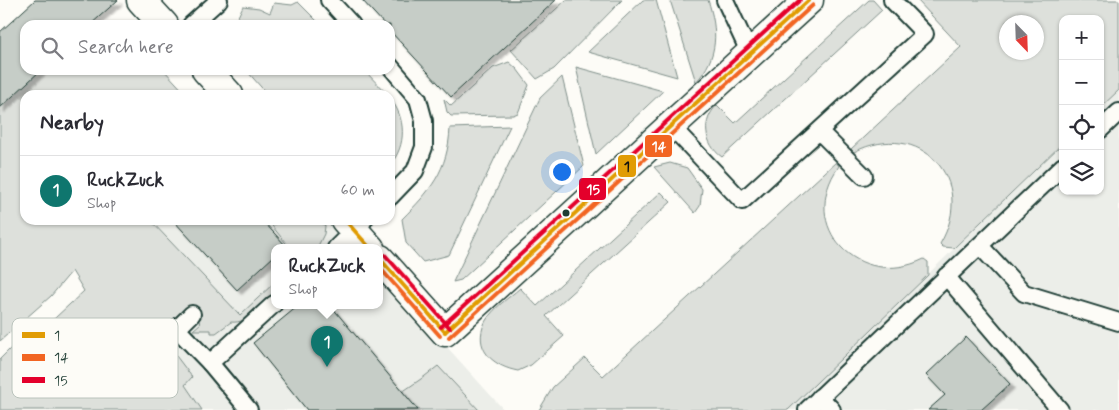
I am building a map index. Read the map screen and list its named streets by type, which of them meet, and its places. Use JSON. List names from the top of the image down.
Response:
{
  "lines": ["transit line 1", "transit line 15", "transit line 14"],
  "legend": ["1", "14", "15"],
  "north": "bottom right",
  "page": {
    "map_buttons": ["+", "−"],
    "search": "Search here",
    "heading": "Nearby",
    "list": [
      {
        "mark": "1",
        "name": "RuckZuck",
        "note": "Shop",
        "value": "60 m"
      }
    ],
    "popup": ["RuckZuck", "Shop"],
    "pins": "1"
  }
}
